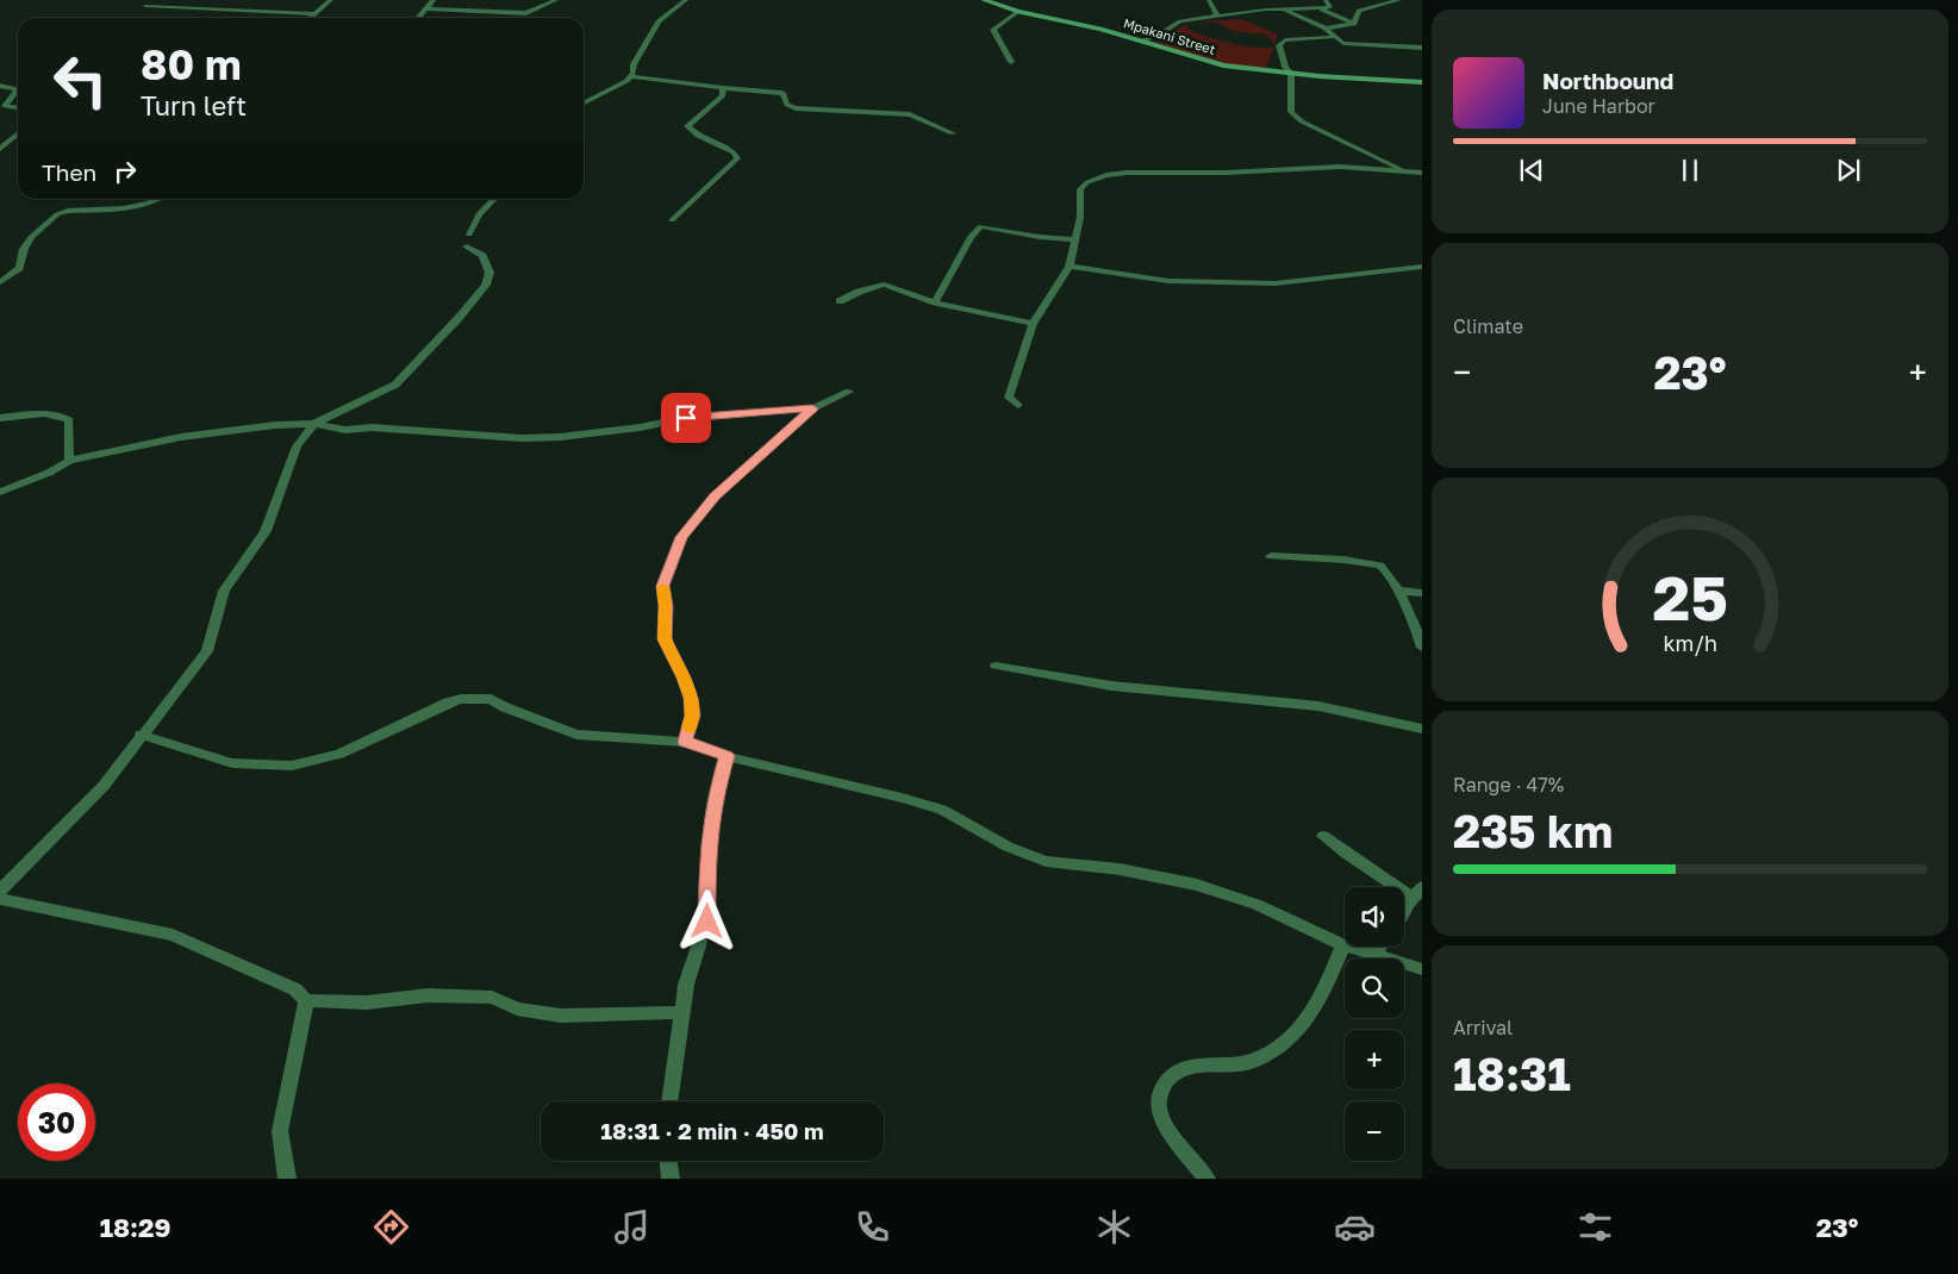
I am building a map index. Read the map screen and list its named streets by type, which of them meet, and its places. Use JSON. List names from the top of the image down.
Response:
{
  "streets": {
    "street": ["Mpakani Street"]
  },
  "page": {
    "turn": ["80 m", "Turn left"],
    "song": ["Northbound", "June Harbor"],
    "then": "Then",
    "tile": [
      "Climate",
      ["Range · 47%", "235 km"],
      ["Arrival", "18:31"]
    ],
    "heat": ["−", "23°", "+"],
    "map_buttons": ["+", "−"],
    "limit": "30",
    "trip": "18:31 · 2 min · 450 m",
    "tabs": ["18:29", "23°"],
    "gauge": ["25", "km/h"]
  }
}
